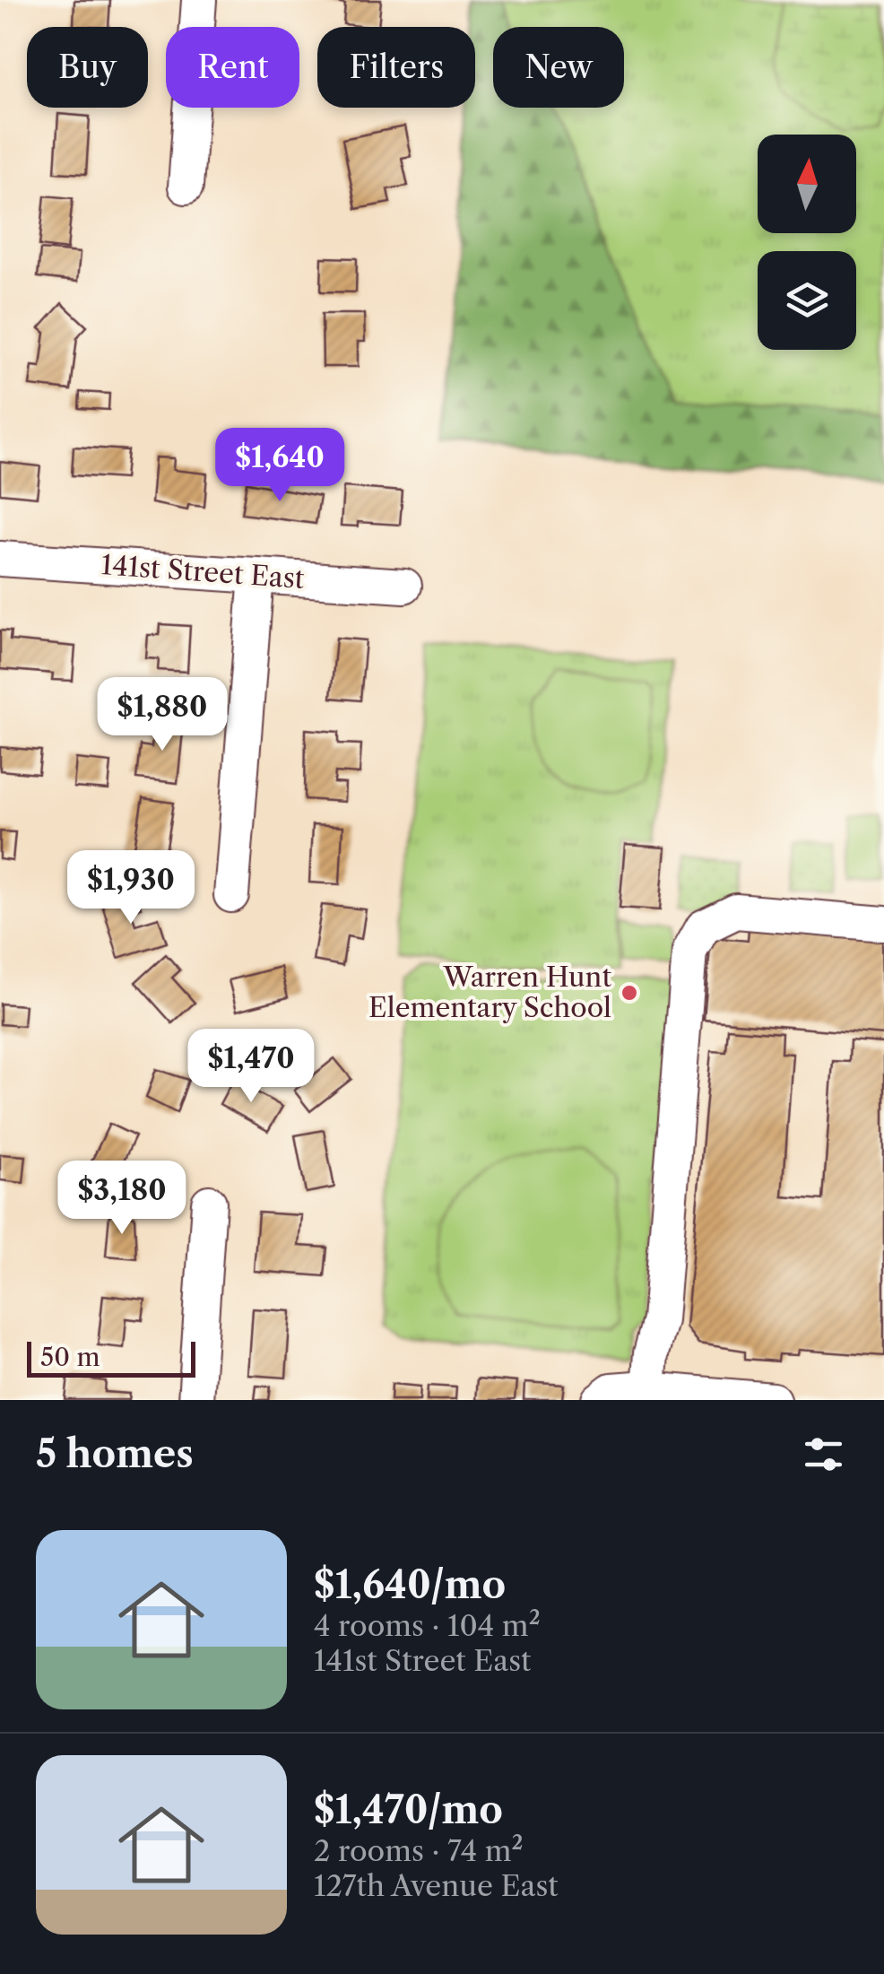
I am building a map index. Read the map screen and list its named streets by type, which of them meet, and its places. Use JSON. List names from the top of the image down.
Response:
{
  "streets": {
    "street": ["141st Street East"]
  },
  "places": ["Warren Hunt Elementary School"],
  "scale_bar": "50 m",
  "north": "top",
  "page": {
    "chip": [
      "Buy",
      "Rent",
      "Filters",
      "New"
    ],
    "price": [
      "$1,640",
      "$1,880",
      "$1,930",
      "$1,470",
      "$3,180"
    ],
    "scale": "50 m",
    "heading": "5 homes",
    "list": [
      {
        "name": "$1,640/mo",
        "note": "4 rooms · 104 m² · 141st Street East"
      },
      {
        "name": "$1,470/mo",
        "note": "2 rooms · 74 m² · 127th Avenue East"
      }
    ]
  }
}
